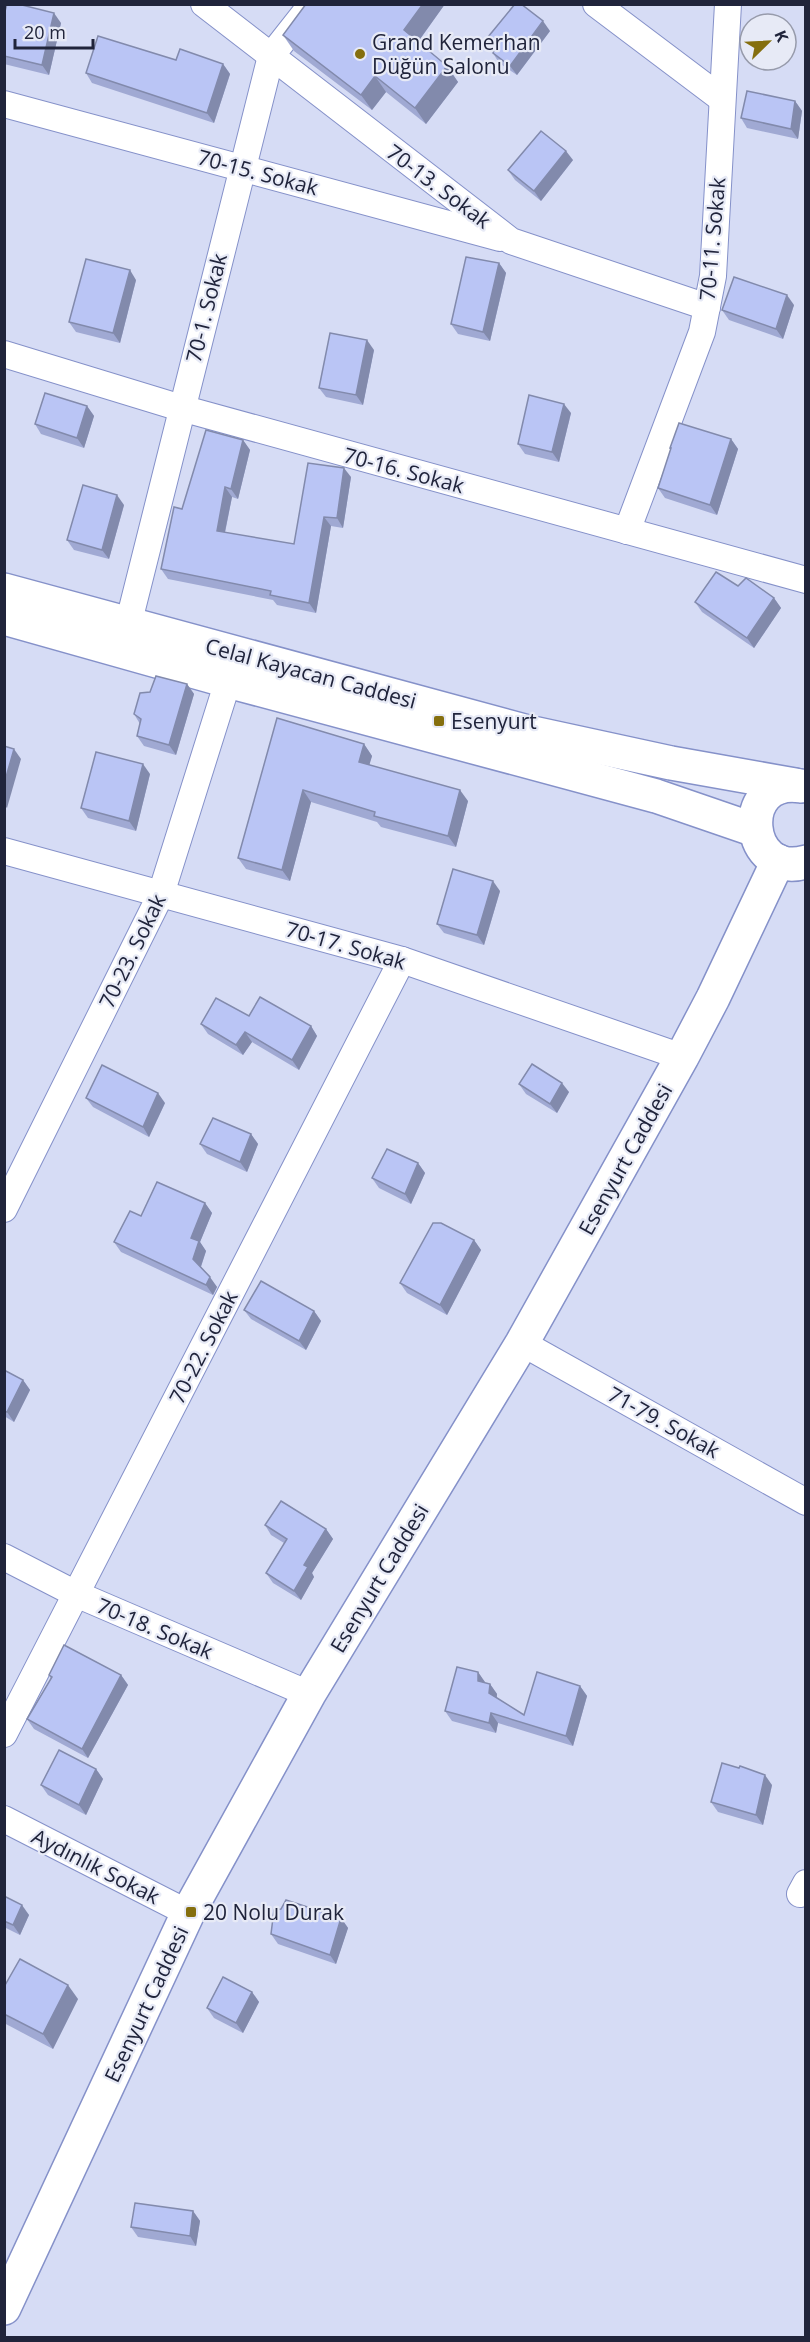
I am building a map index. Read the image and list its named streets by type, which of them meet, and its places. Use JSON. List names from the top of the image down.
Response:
{
  "streets": {
    "street": [
      "70-15. Sokak",
      "70-13. Sokak",
      "70-11. Sokak",
      "70-1. Sokak",
      "70-16. Sokak",
      "Celal Kayacan Caddesi",
      "70-17. Sokak",
      "70-23. Sokak",
      "Esenyurt Caddesi",
      "70-22. Sokak",
      "71-79. Sokak",
      "70-18. Sokak",
      "Aydınlık Sokak"
    ]
  },
  "crossings": [
    ["70-15. Sokak", "70-13. Sokak"],
    ["70-15. Sokak", "70-1. Sokak"],
    ["70-13. Sokak", "70-11. Sokak"],
    ["70-13. Sokak", "70-1. Sokak"],
    ["70-11. Sokak", "70-16. Sokak"],
    ["70-1. Sokak", "70-16. Sokak"],
    ["70-1. Sokak", "Celal Kayacan Caddesi"],
    ["Celal Kayacan Caddesi", "70-23. Sokak"],
    ["70-17. Sokak", "70-23. Sokak"],
    ["70-17. Sokak", "Esenyurt Caddesi"],
    ["70-17. Sokak", "70-22. Sokak"],
    ["Esenyurt Caddesi", "71-79. Sokak"],
    ["Esenyurt Caddesi", "70-18. Sokak"],
    ["Esenyurt Caddesi", "Aydınlık Sokak"],
    ["70-22. Sokak", "70-18. Sokak"]
  ],
  "places": {
    "other": ["Grand Kemerhan Düğün Salonu"],
    "transit": ["Esenyurt", "20 Nolu Durak"]
  },
  "scale_bar": "20 m",
  "north": "top right"
}
